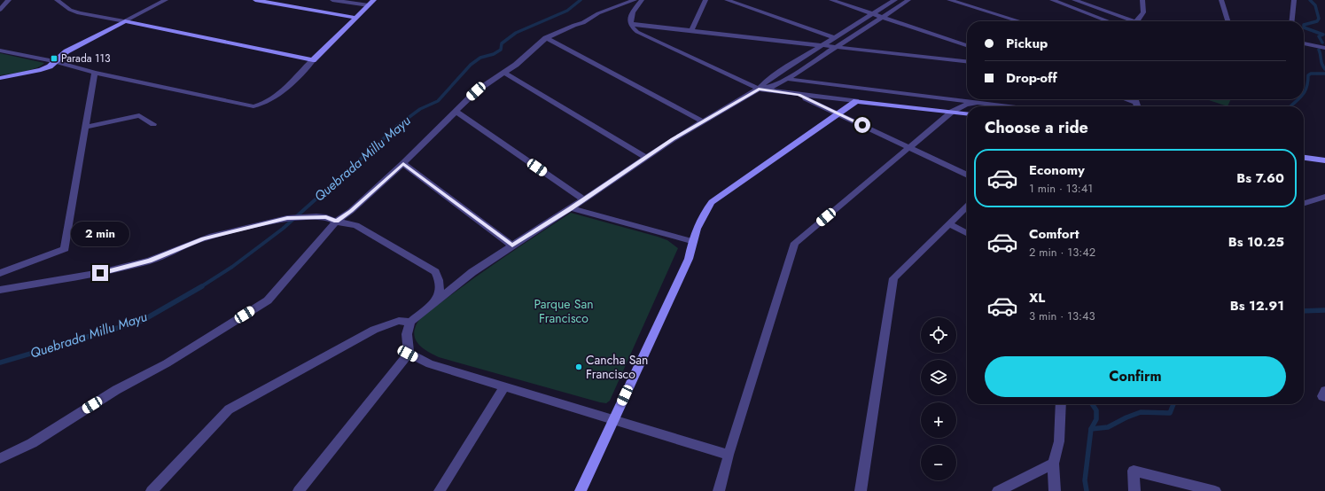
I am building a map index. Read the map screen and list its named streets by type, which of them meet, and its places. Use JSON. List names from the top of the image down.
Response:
{
  "water": ["Quebrada Millu Mayu"],
  "parks": ["Parque San Francisco"],
  "places": {
    "transit": ["Parada 113"],
    "other": ["Cancha San Francisco"]
  },
  "page": {
    "banner": ["Pickup", "Drop-off"],
    "heading": "Choose a ride",
    "list": [
      {
        "name": "Economy",
        "note": "1 min · 13:41",
        "value": "Bs 7.60"
      },
      {
        "name": "Comfort",
        "note": "2 min · 13:42",
        "value": "Bs 10.25"
      },
      {
        "name": "XL",
        "note": "3 min · 13:43",
        "value": "Bs 12.91"
      }
    ],
    "bubble": "2 min",
    "map_buttons": ["+", "−"],
    "buttons": "Confirm"
  }
}
